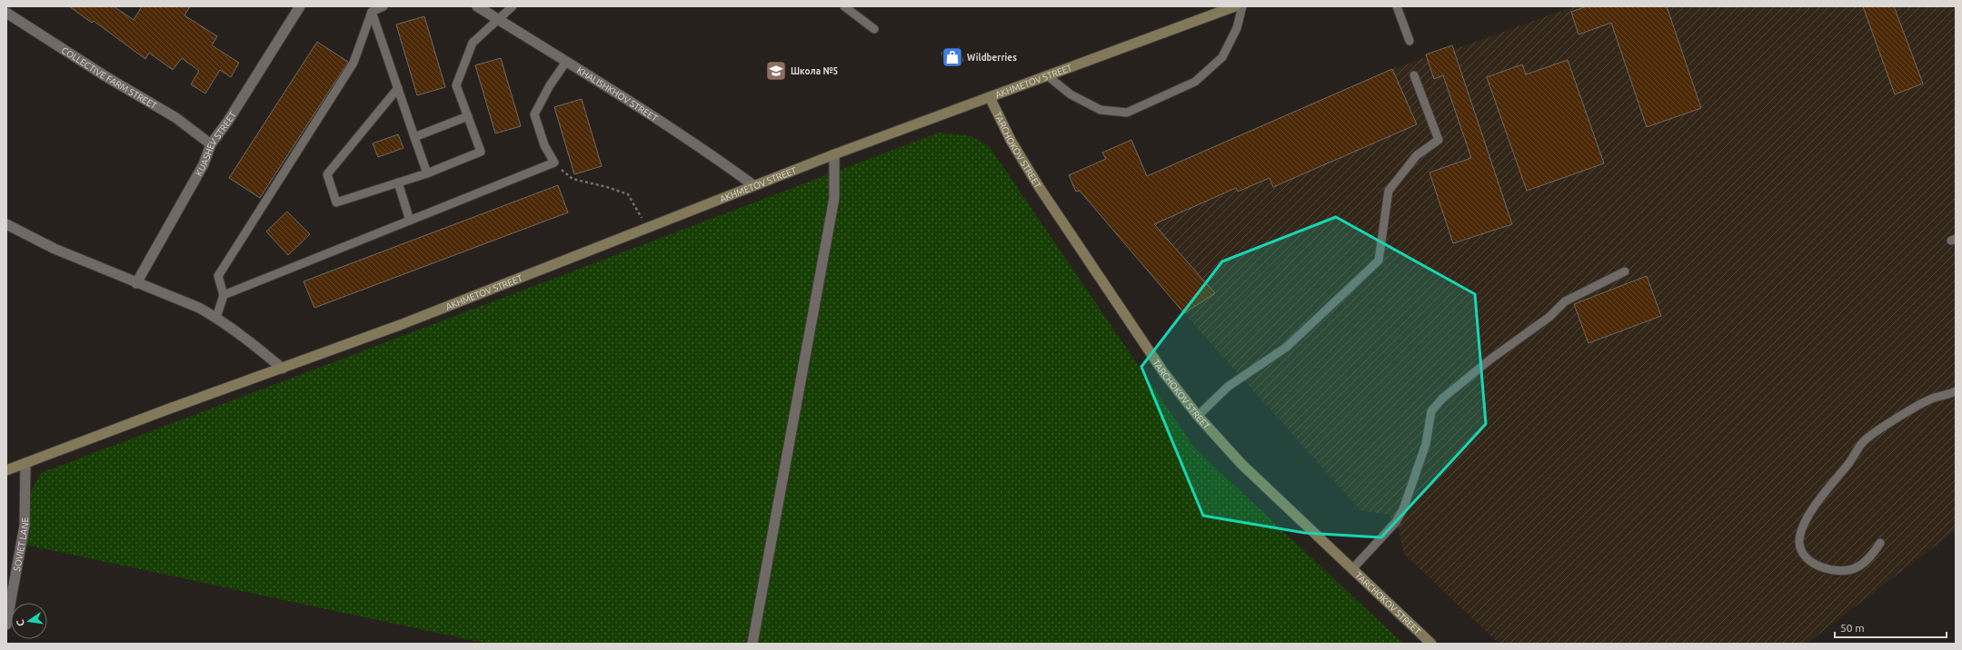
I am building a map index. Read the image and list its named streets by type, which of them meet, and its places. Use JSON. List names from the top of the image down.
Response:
{
  "streets": {
    "main road": ["AKHMETOV STREET", "TARCHOKOV STREET"],
    "street": [
      "COLLECTIVE FARM STREET",
      "KHALISHKHOV STREET",
      "KUASHEV STREET",
      "SOVIET LANE"
    ]
  },
  "crossings": [
    ["COLLECTIVE FARM STREET", "KUASHEV STREET"],
    ["AKHMETOV STREET", "KHALISHKHOV STREET"],
    ["AKHMETOV STREET", "TARCHOKOV STREET"],
    ["AKHMETOV STREET", "SOVIET LANE"]
  ],
  "places": {
    "shop": ["Wildberries"],
    "school or university": ["Школа №5"]
  },
  "scale_bar": "50 m",
  "north": "left"
}
